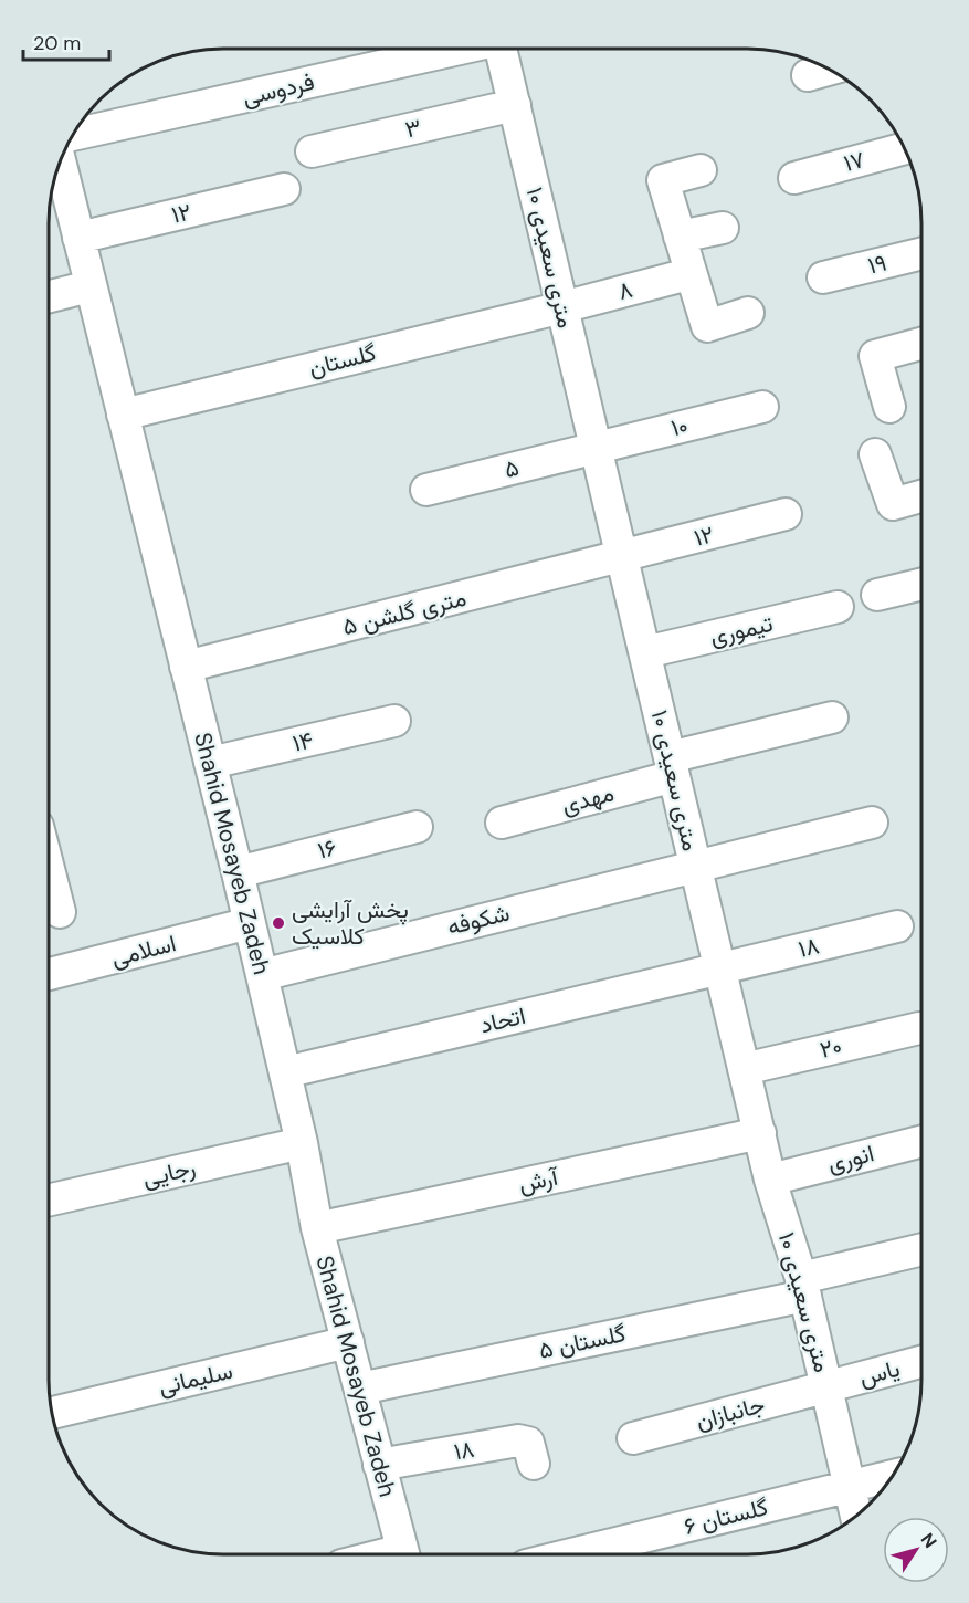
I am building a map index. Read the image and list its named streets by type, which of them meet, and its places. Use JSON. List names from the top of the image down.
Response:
{
  "streets": {
    "street": [
      "فردوسی",
      "۳",
      "۱۷",
      "۱۲",
      "۱۰ متری سعیدی",
      "۱۹",
      "۸",
      "گلستان",
      "۱۰",
      "۵",
      "۵ متری گلشن",
      "تیموری",
      "۱۴",
      "مهدی",
      "۱۶",
      "Shahid Mosayeb Zadeh",
      "شکوفه",
      "۱۸",
      "اسلامی",
      "اتحاد",
      "۲۰",
      "انوری",
      "رجایی",
      "آرش",
      "گلستان ۵",
      "یاس",
      "سلیمانی",
      "جانبازان",
      "گلستان ۶"
    ]
  },
  "crossings": [
    ["۳", "۱۰ متری سعیدی"],
    ["۱۲", "۱۰ متری سعیدی"],
    ["۱۲", "۵ متری گلشن"],
    ["۱۲", "Shahid Mosayeb Zadeh"],
    ["۱۰ متری سعیدی", "۸"],
    ["۱۰ متری سعیدی", "گلستان"],
    ["۱۰ متری سعیدی", "۱۰"],
    ["۱۰ متری سعیدی", "۵"],
    ["۱۰ متری سعیدی", "۵ متری گلشن"],
    ["۱۰ متری سعیدی", "تیموری"],
    ["۱۰ متری سعیدی", "مهدی"],
    ["۱۰ متری سعیدی", "شکوفه"],
    ["۱۰ متری سعیدی", "۱۸"],
    ["۱۰ متری سعیدی", "اتحاد"],
    ["۱۰ متری سعیدی", "۲۰"],
    ["۱۰ متری سعیدی", "انوری"],
    ["۱۰ متری سعیدی", "آرش"],
    ["۱۰ متری سعیدی", "گلستان ۵"],
    ["۱۰ متری سعیدی", "یاس"],
    ["۱۰ متری سعیدی", "جانبازان"],
    ["۱۰ متری سعیدی", "گلستان ۶"],
    ["۸", "گلستان"],
    ["گلستان", "Shahid Mosayeb Zadeh"],
    ["۱۰", "۵"],
    ["۵ متری گلشن", "Shahid Mosayeb Zadeh"],
    ["۱۴", "Shahid Mosayeb Zadeh"],
    ["۱۶", "Shahid Mosayeb Zadeh"],
    ["Shahid Mosayeb Zadeh", "شکوفه"],
    ["Shahid Mosayeb Zadeh", "۱۸"],
    ["Shahid Mosayeb Zadeh", "اسلامی"],
    ["Shahid Mosayeb Zadeh", "اتحاد"],
    ["Shahid Mosayeb Zadeh", "رجایی"],
    ["Shahid Mosayeb Zadeh", "آرش"],
    ["Shahid Mosayeb Zadeh", "گلستان ۵"],
    ["Shahid Mosayeb Zadeh", "سلیمانی"],
    ["۱۸", "اتحاد"],
    ["یاس", "جانبازان"]
  ],
  "places": ["پخش آرایشی کلاسیک"],
  "scale_bar": "20 m",
  "north": "top right"
}
